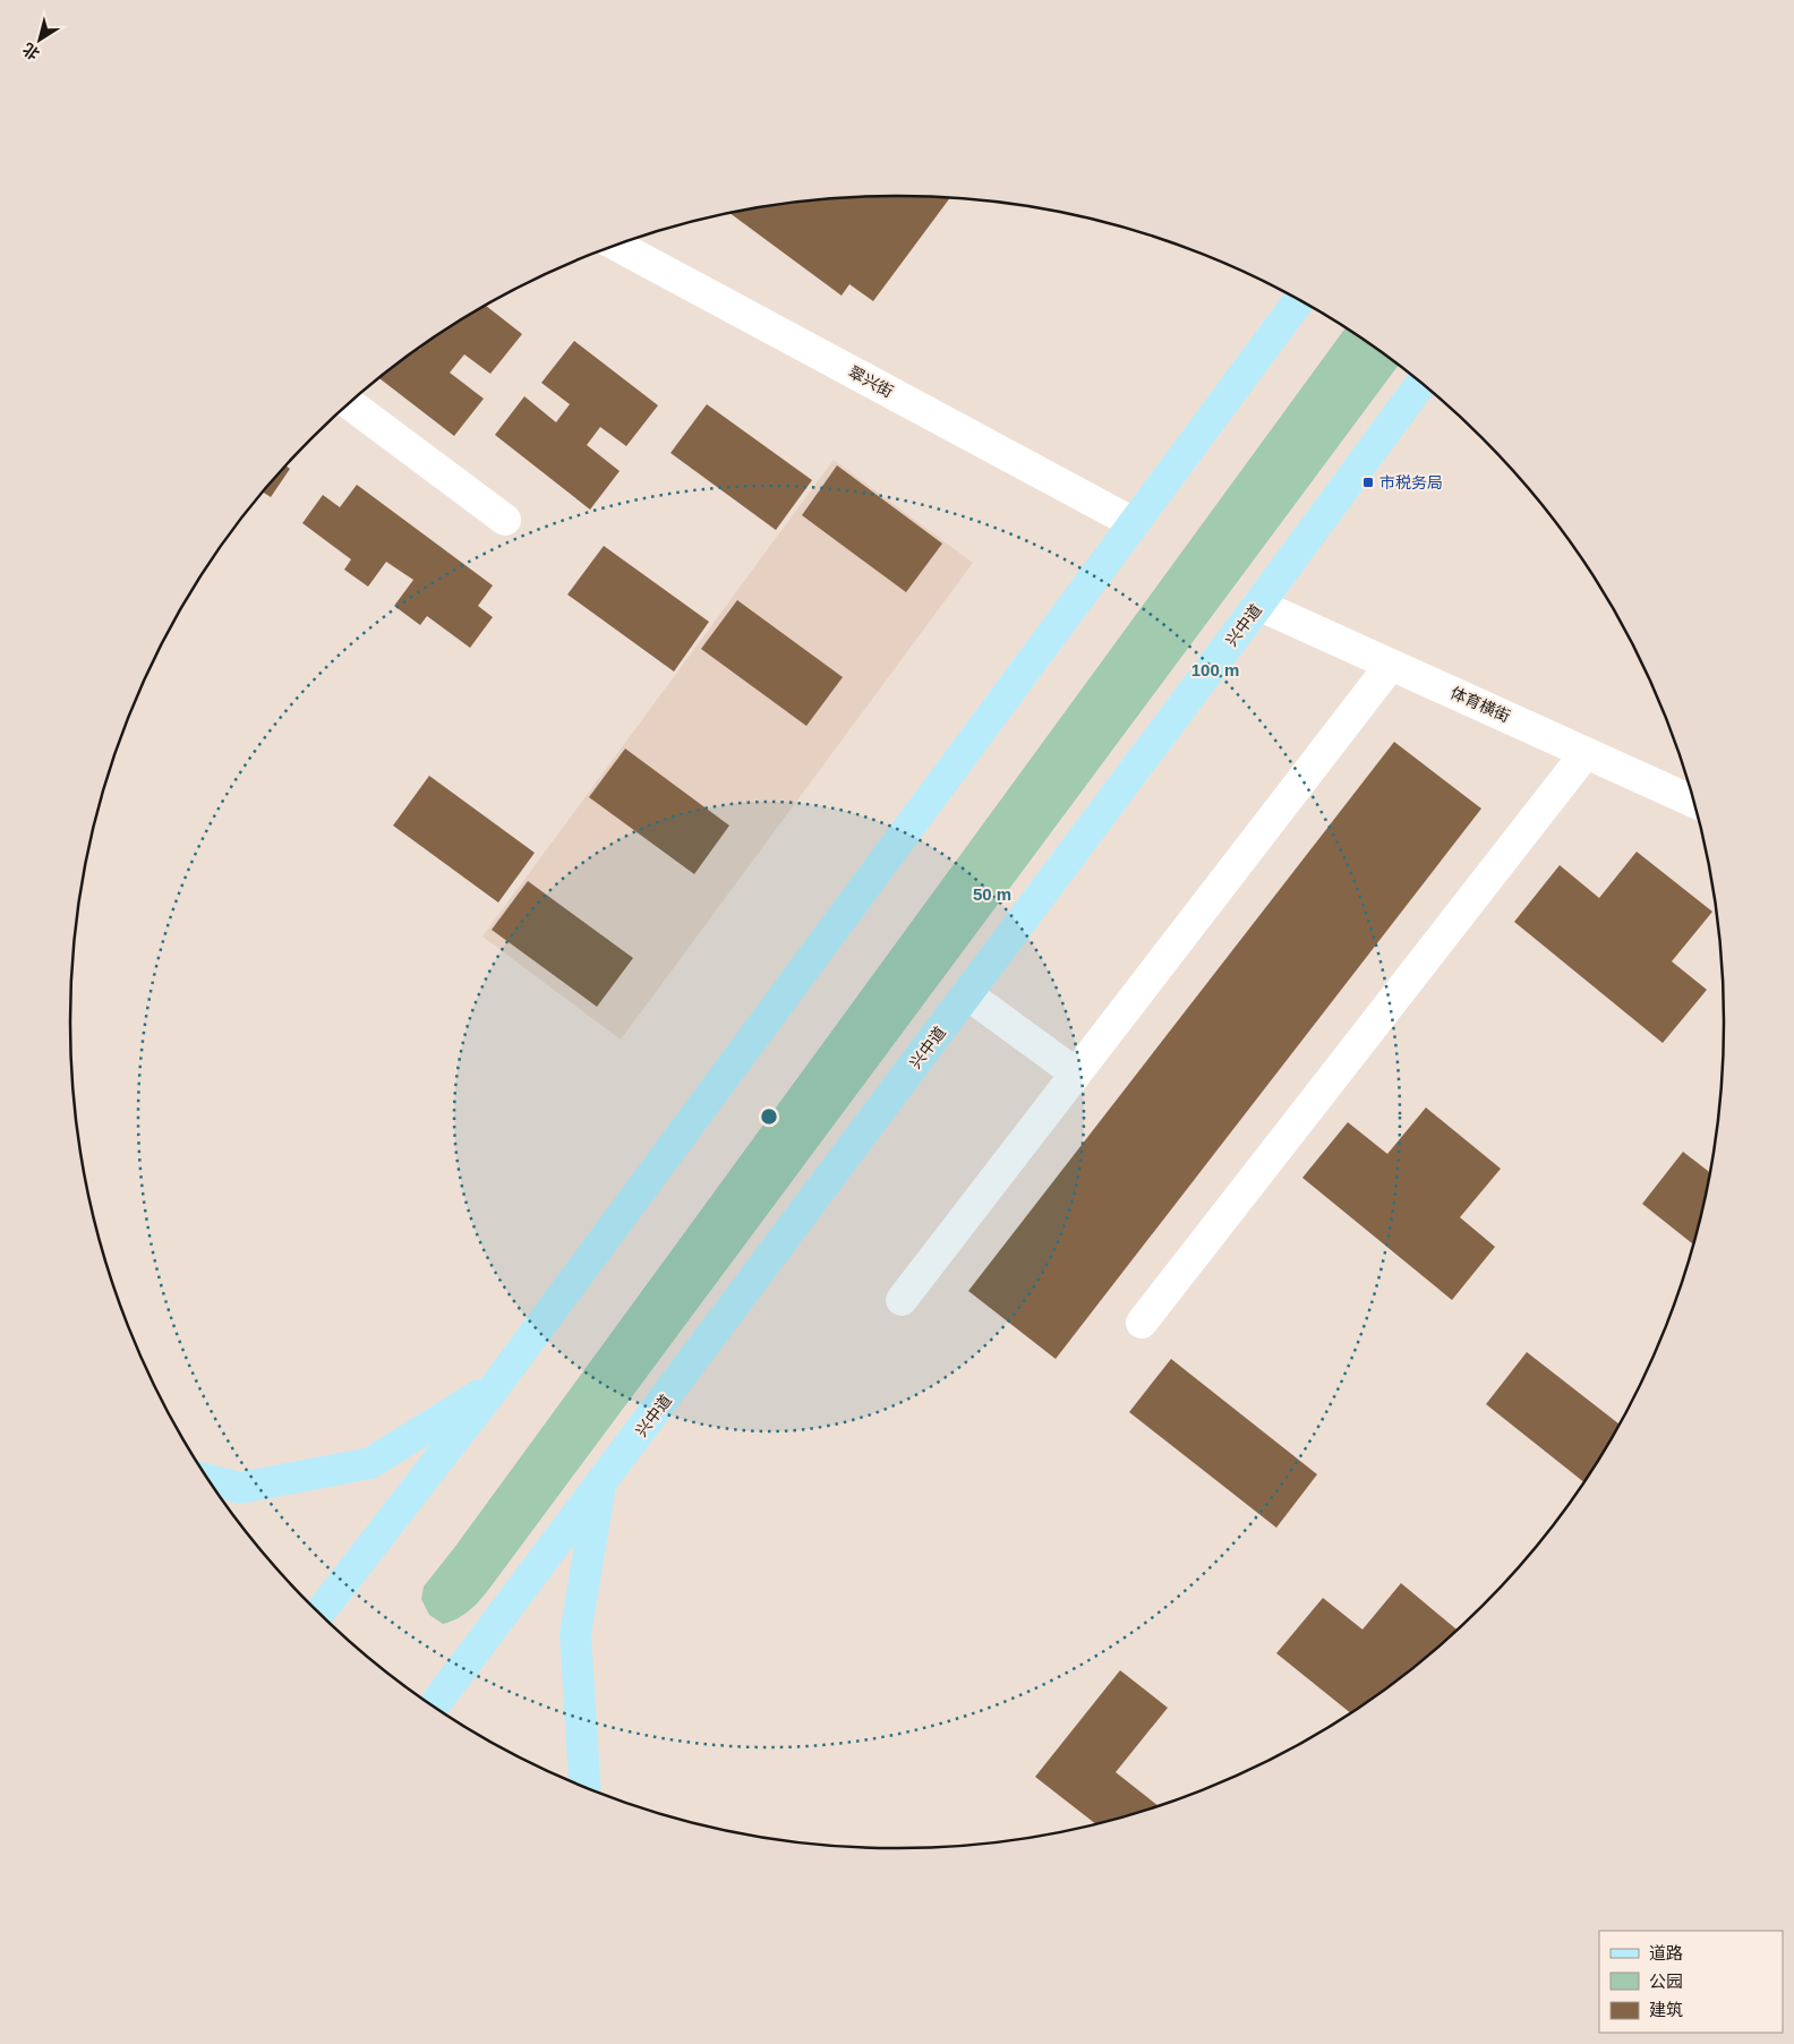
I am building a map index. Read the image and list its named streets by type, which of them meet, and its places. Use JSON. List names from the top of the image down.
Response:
{
  "streets": {
    "main road": ["兴中道"],
    "street": ["翠兴街", "体育横街"]
  },
  "crossings": [
    ["兴中道", "体育横街"]
  ],
  "places": {
    "transit": ["市税务局"]
  },
  "legend": ["道路", "公园", "建筑"],
  "north": "bottom left",
  "rings": ["100 m", "50 m"]
}
